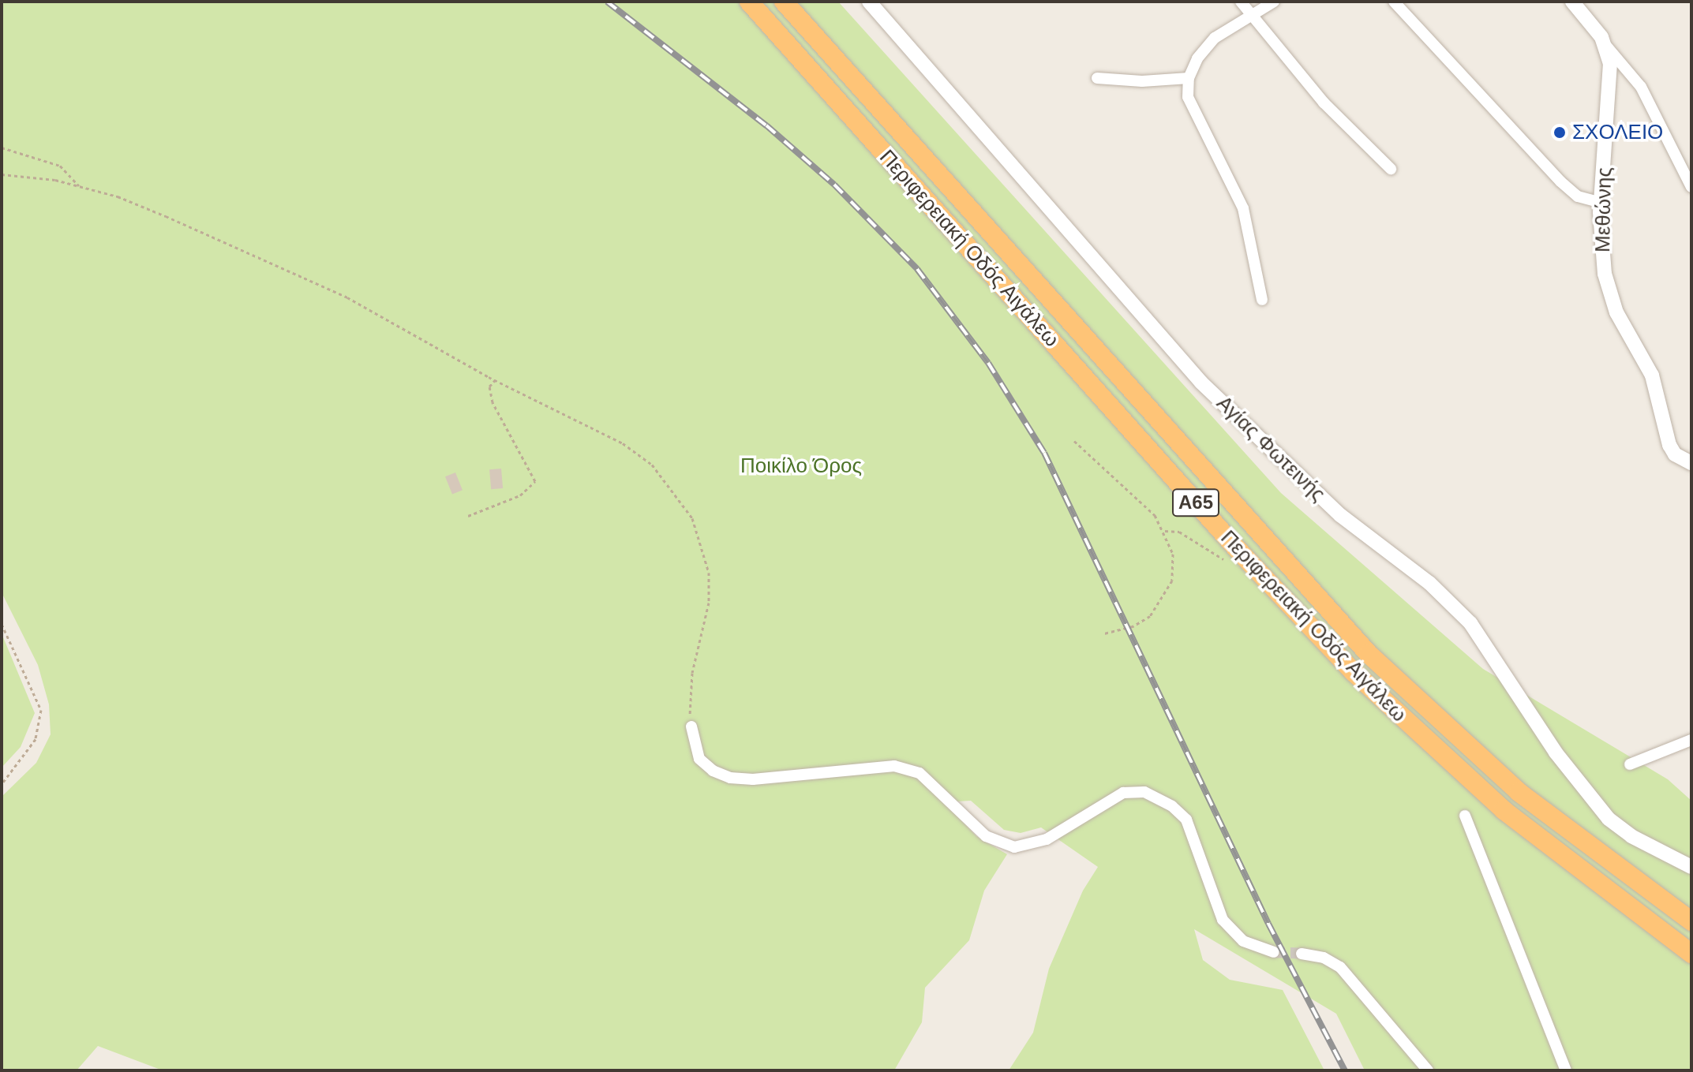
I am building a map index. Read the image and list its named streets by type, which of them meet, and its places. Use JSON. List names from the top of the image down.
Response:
{
  "streets": {
    "highway": ["Περιφερειακή Οδός Αιγάλεω", "Α65"],
    "street": ["Μεθώνης", "Αγίας Φωτεινής"]
  },
  "parks": ["Ποικίλο Όρος"],
  "places": ["ΣΧΟΛΕΙΟ"]
}
